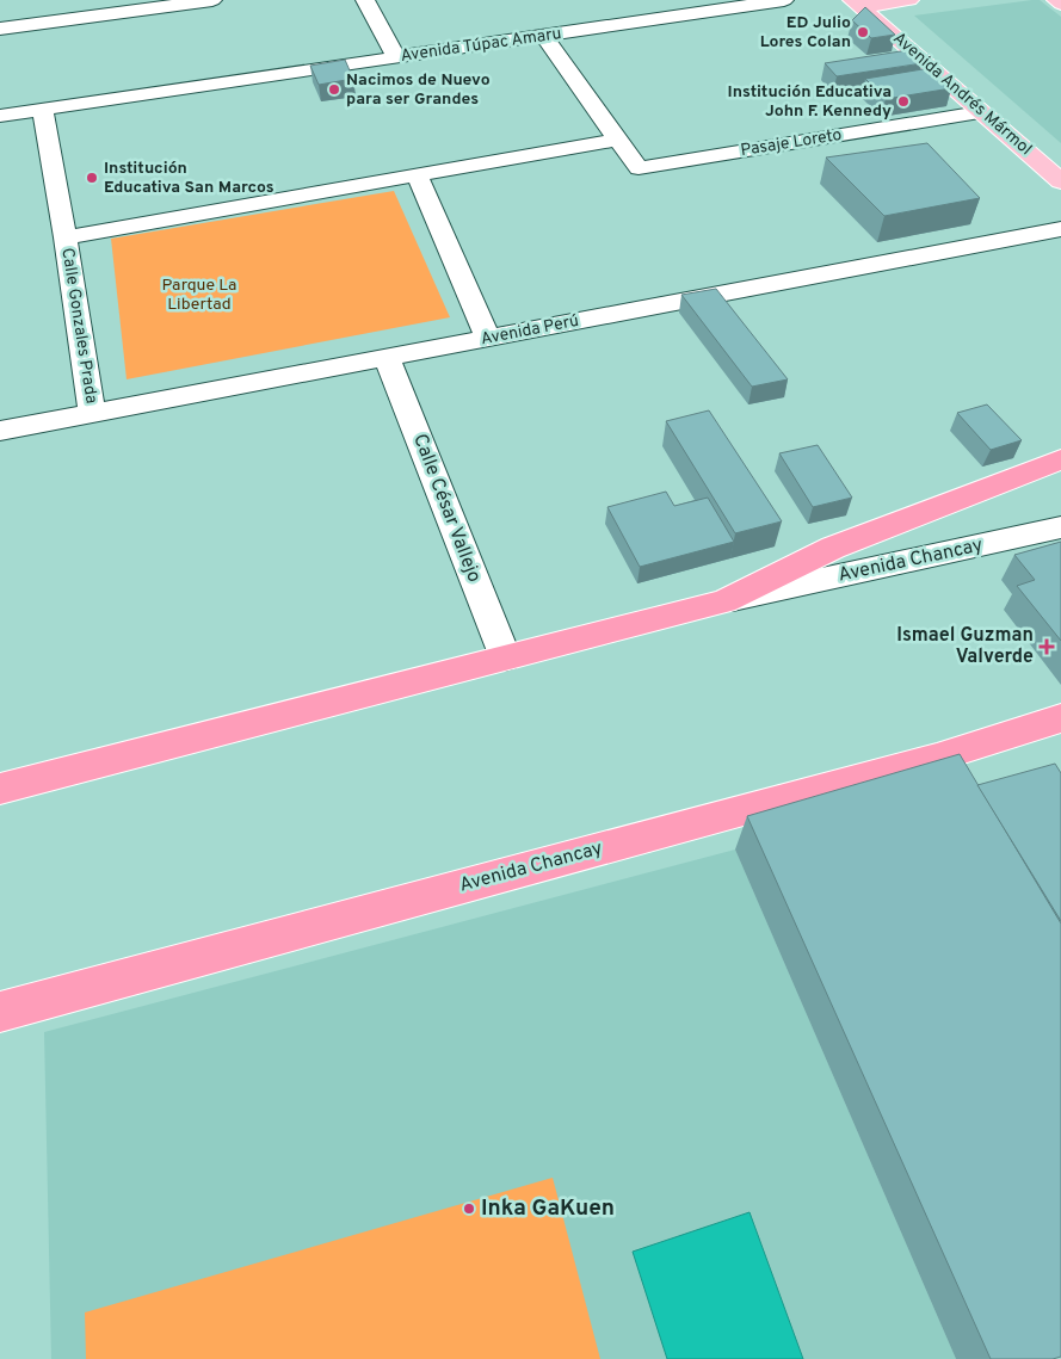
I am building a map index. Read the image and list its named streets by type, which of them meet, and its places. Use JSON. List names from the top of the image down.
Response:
{
  "streets": {
    "highway": ["Avenida Chancay"],
    "main road": ["Avenida Andrés Mármol"],
    "street": [
      "Avenida Túpac Amaru",
      "Pasaje Loreto",
      "Calle Gonzales Prada",
      "Avenida Perú",
      "Calle César Vallejo"
    ]
  },
  "crossings": [
    ["Avenida Túpac Amaru", "Calle Gonzales Prada"],
    ["Avenida Andrés Mármol", "Pasaje Loreto"],
    ["Calle Gonzales Prada", "Avenida Perú"],
    ["Avenida Perú", "Calle César Vallejo"],
    ["Calle César Vallejo", "Avenida Chancay"]
  ],
  "parks": ["Parque La Libertad"],
  "places": {
    "other": [
      "ED Julio Lores Colan",
      "Nacimos de Nuevo para ser Grandes",
      "Institución Educativa John F. Kennedy",
      "Institución Educativa San Marcos",
      "Inka GaKuen"
    ],
    "health": ["Ismael Guzman Valverde"]
  }
}
